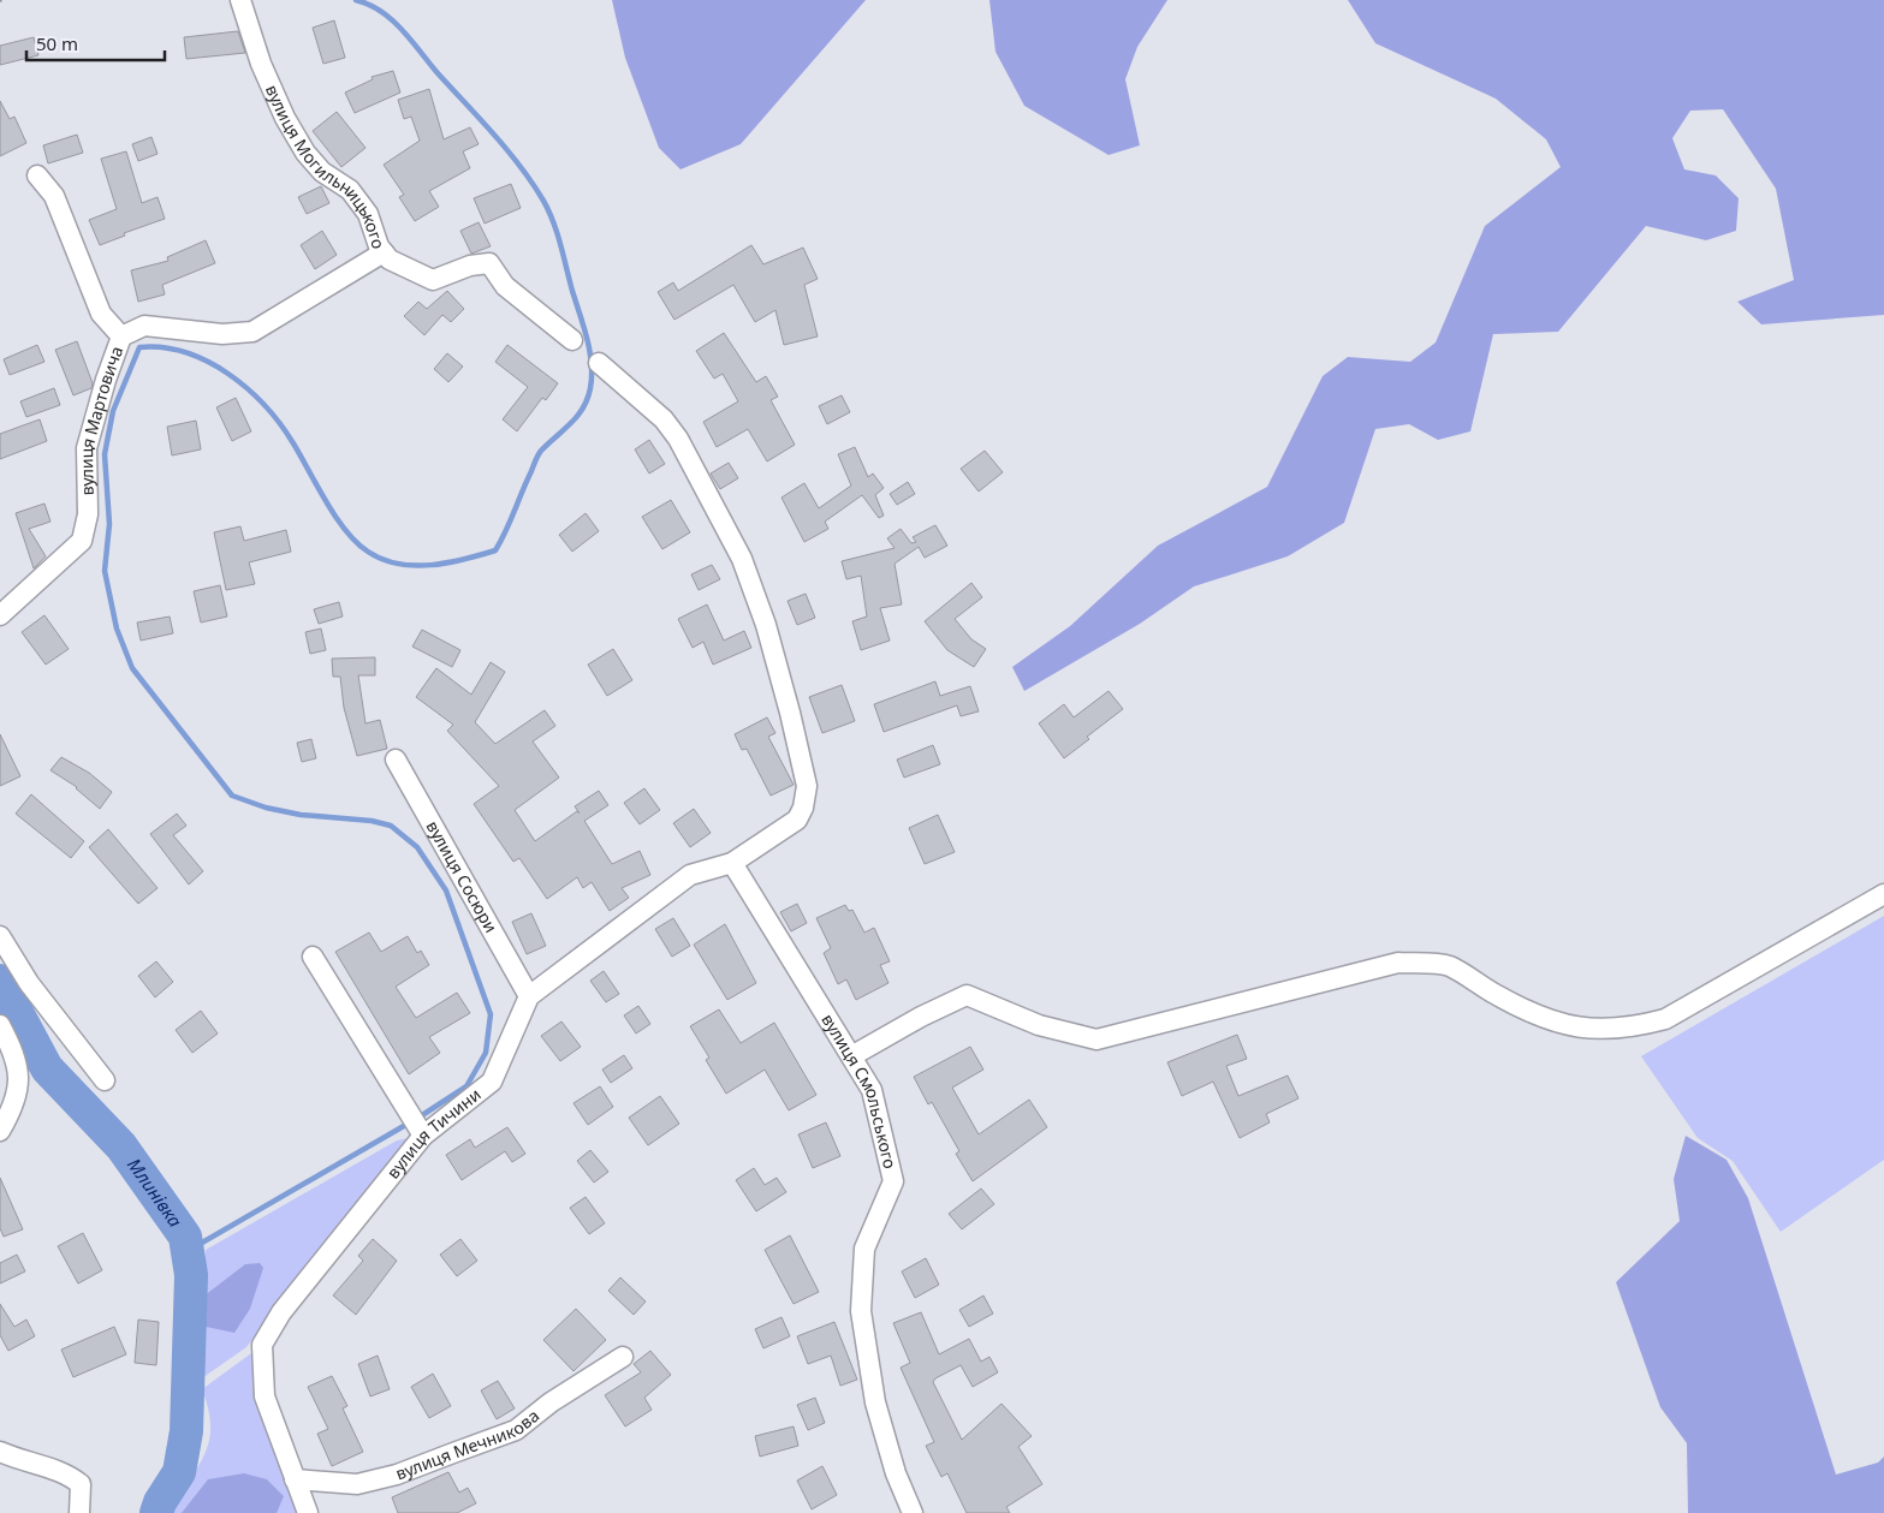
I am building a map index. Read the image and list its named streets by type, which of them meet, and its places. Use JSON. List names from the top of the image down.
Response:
{
  "streets": {
    "street": [
      "вулиця Могильницького",
      "вулиця Мартовича",
      "вулиця Сосюри",
      "вулиця Смольського",
      "вулиця Тичини",
      "вулиця Мечникова"
    ]
  },
  "crossings": [
    ["вулиця Могильницького", "вулиця Мартовича"],
    ["вулиця Сосюри", "вулиця Тичини"],
    ["вулиця Смольського", "вулиця Тичини"],
    ["вулиця Тичини", "вулиця Мечникова"]
  ],
  "water": ["Млинівка"],
  "scale_bar": "50 m"
}
